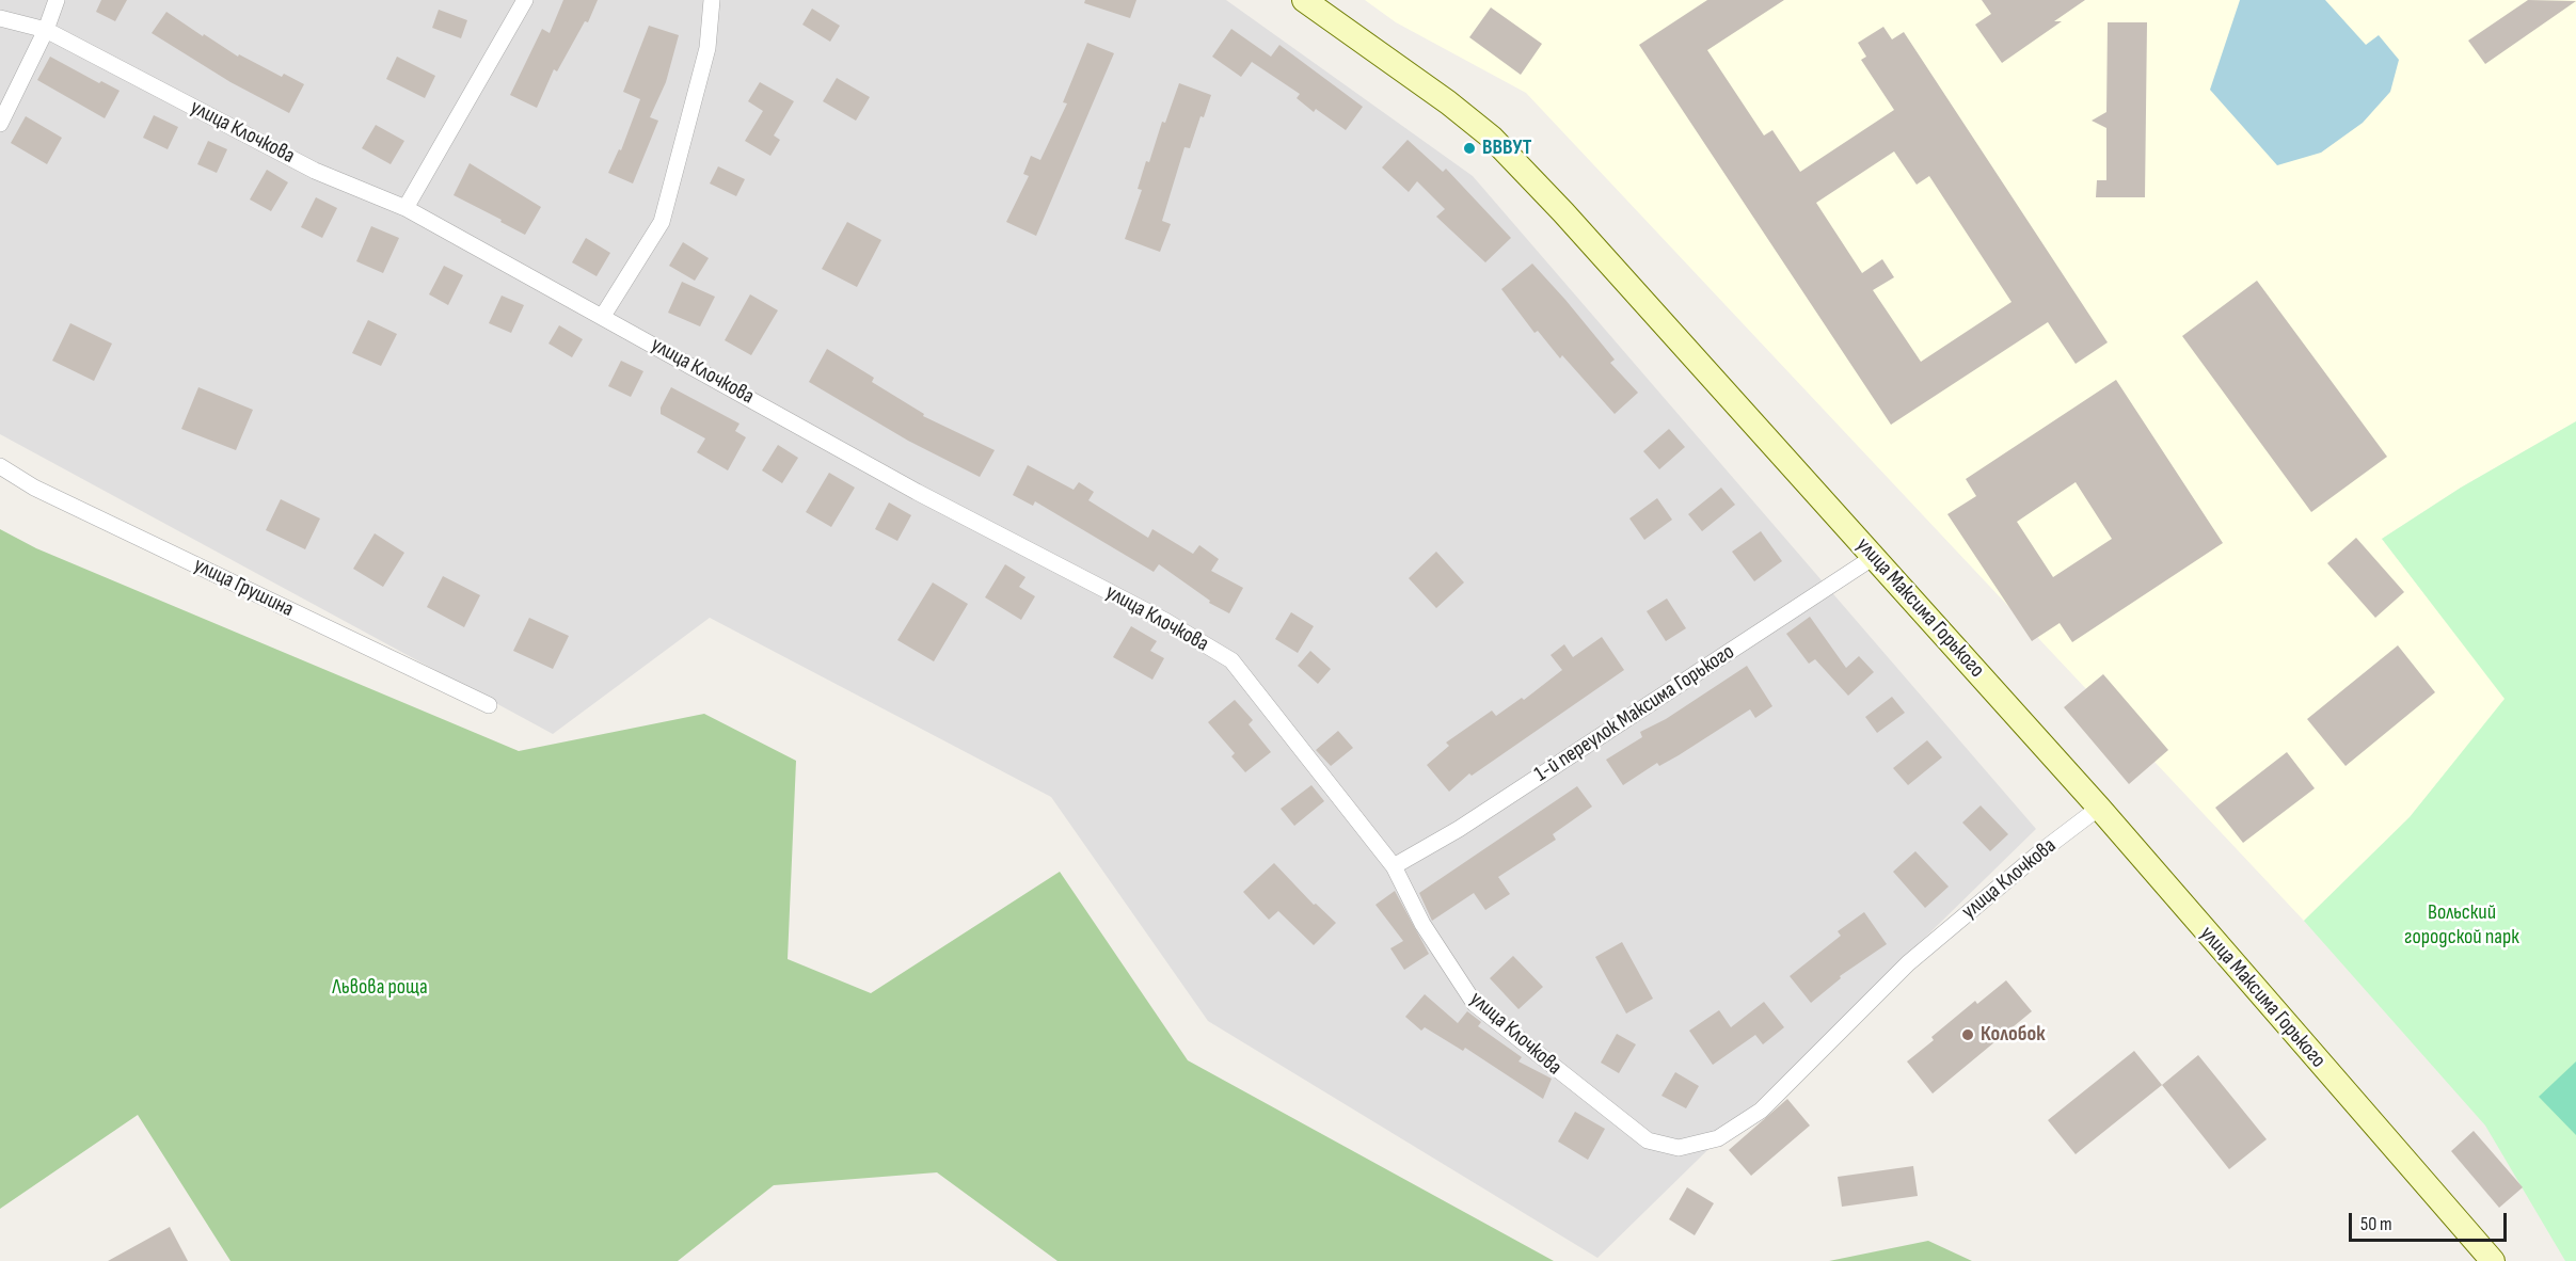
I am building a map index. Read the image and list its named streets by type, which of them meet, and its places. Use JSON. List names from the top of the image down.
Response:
{
  "streets": {
    "main road": ["улица Максима Горького"],
    "street": ["улица Клочкова", "улица Грушина", "1-й переулок Максима Горького"]
  },
  "crossings": [
    ["улица Клочкова", "улица Максима Горького"],
    ["улица Клочкова", "1-й переулок Максима Горького"],
    ["улица Максима Горького", "1-й переулок Максима Горького"]
  ],
  "parks": ["Вольский городской парк", "Львова роща"],
  "places": ["ВВВУТ", "Колобок"],
  "scale_bar": "50 m"
}
